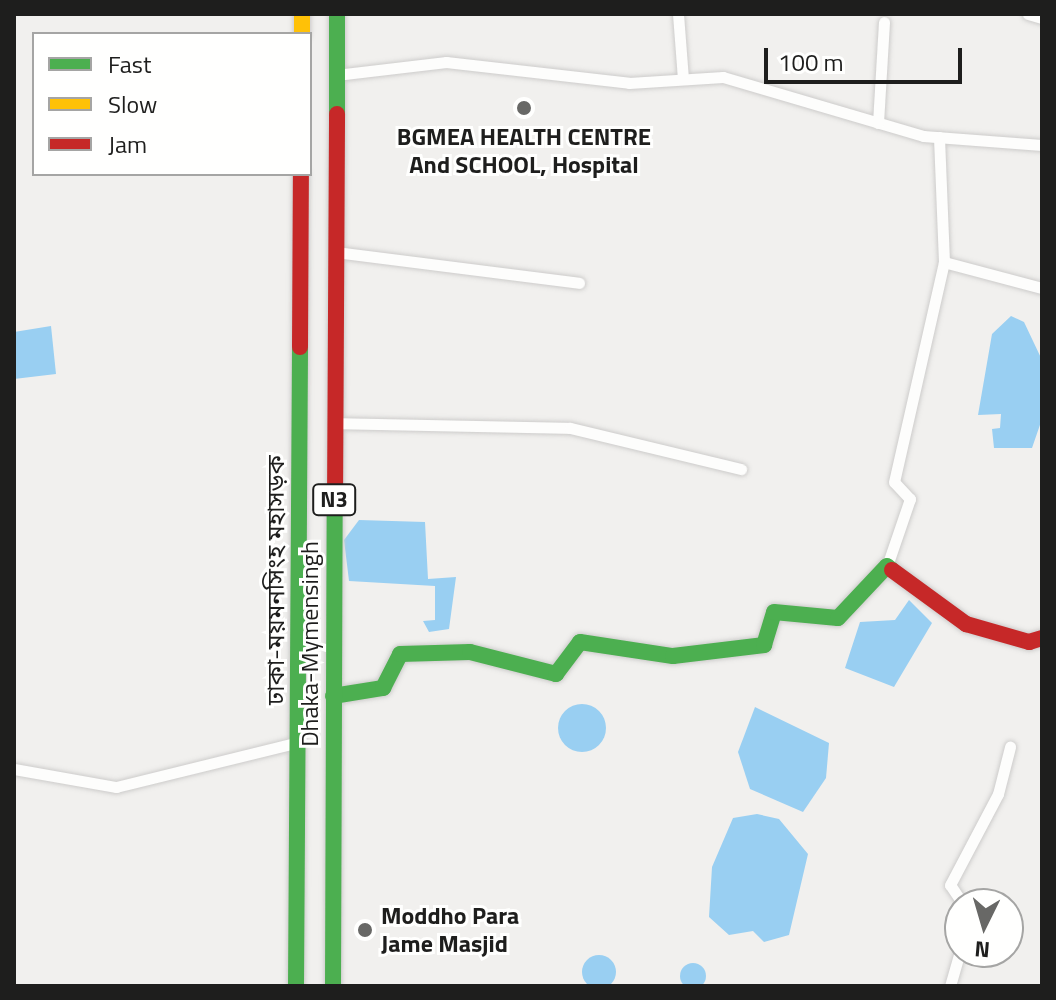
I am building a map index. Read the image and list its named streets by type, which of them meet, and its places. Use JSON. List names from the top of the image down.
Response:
{
  "streets": {
    "main road": ["N3", "ঢাকা-ময়মনসিংহ মহাসড়ক", "Dhaka-Mymensingh"]
  },
  "places": ["BGMEA HEALTH CENTRE And SCHOOL, Hospital", "Moddho Para Jame Masjid"],
  "legend": ["Fast", "Slow", "Jam"],
  "scale_bar": "100 m",
  "north": "bottom"
}
